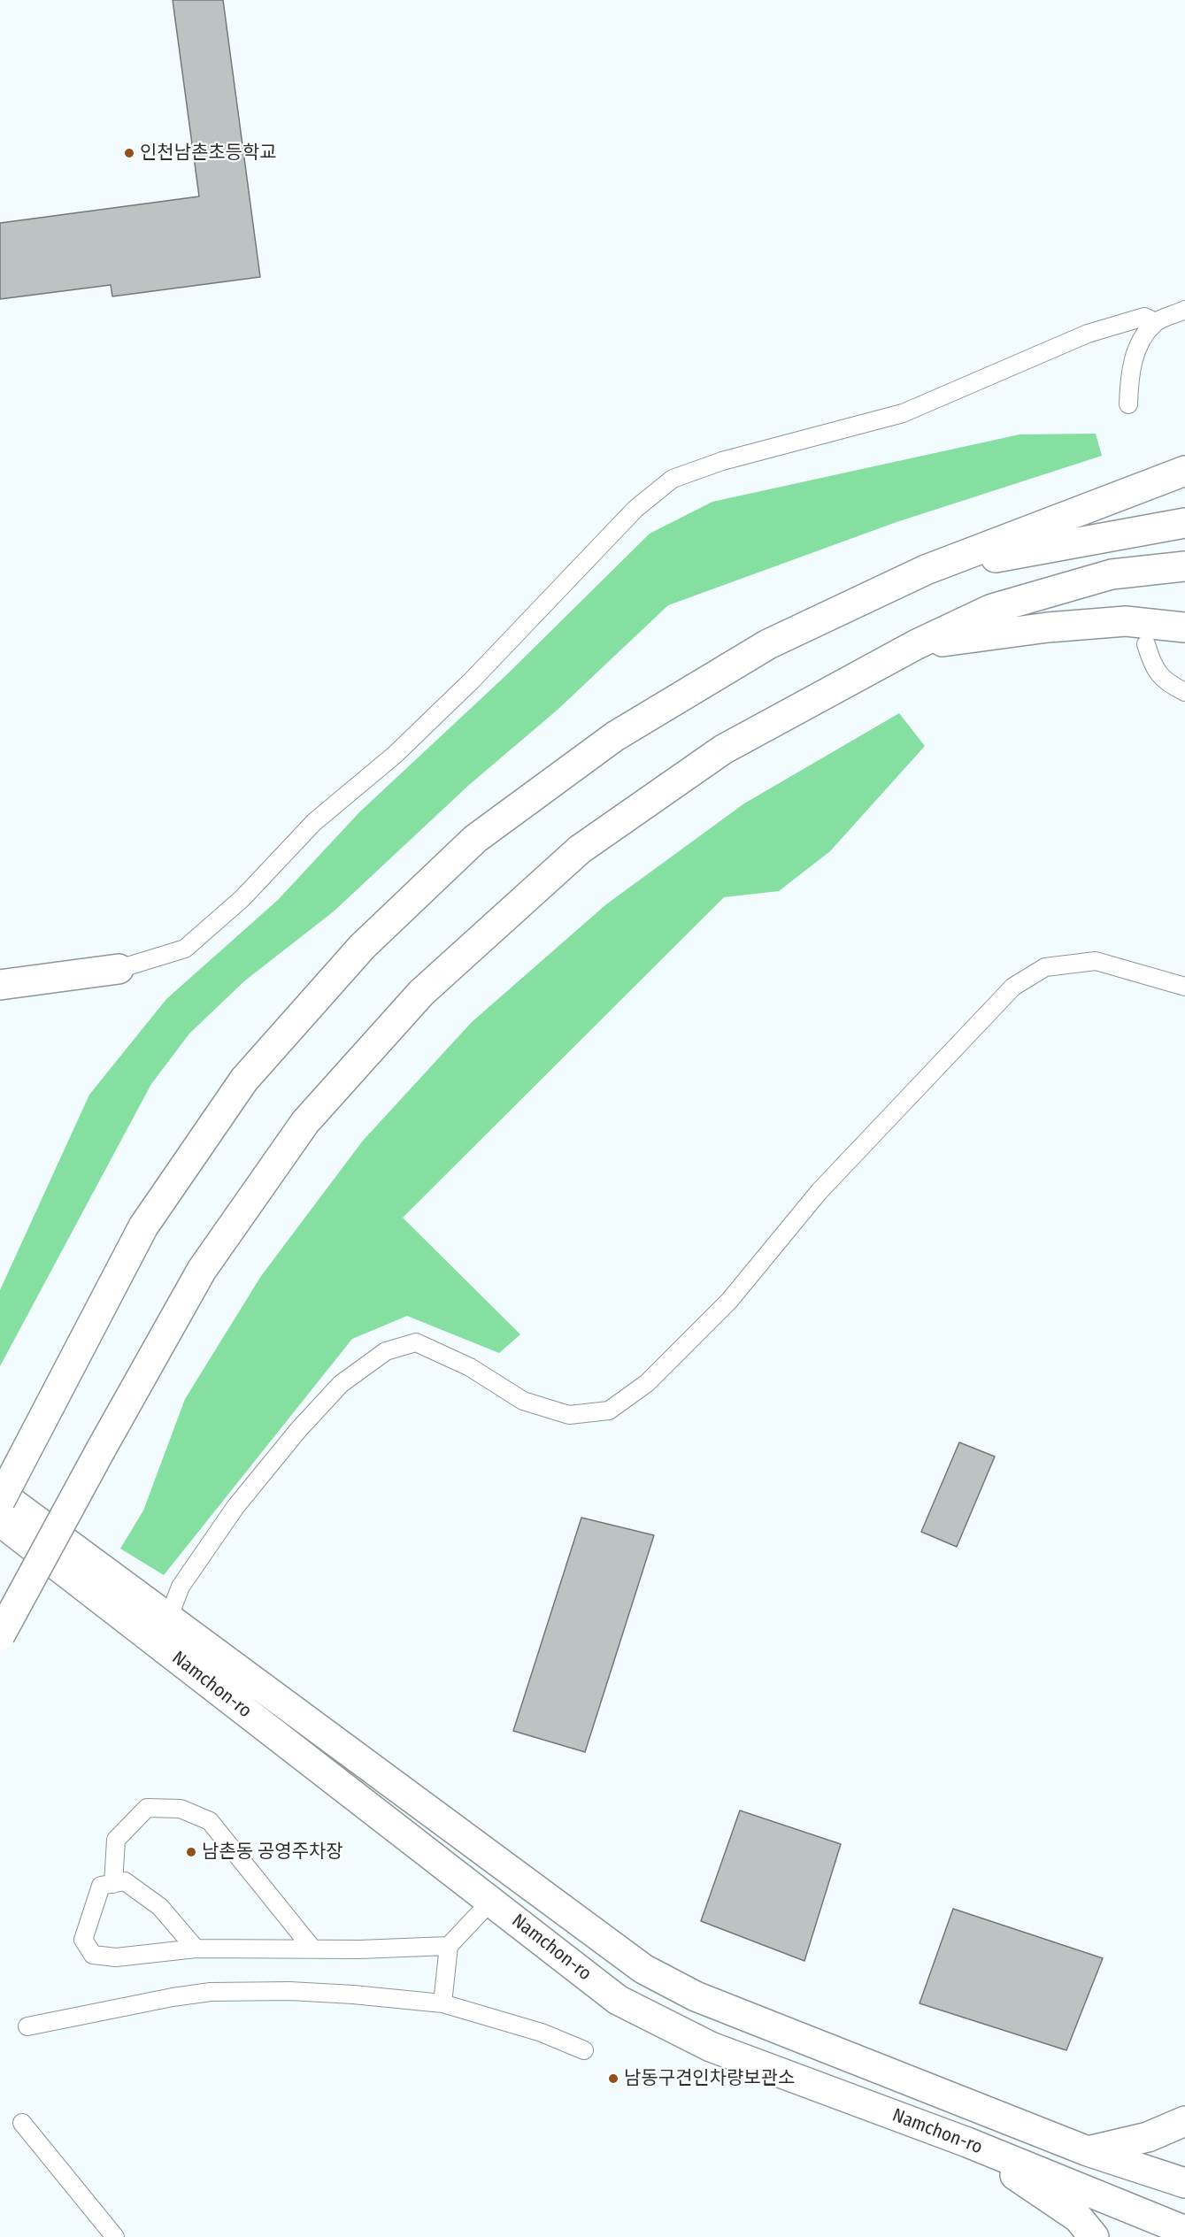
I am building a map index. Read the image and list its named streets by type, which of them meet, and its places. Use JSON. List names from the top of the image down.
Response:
{
  "streets": {
    "main road": ["Namchon-ro"]
  },
  "places": ["인천남촌초등학교", "남촌동 공영주차장", "남동구견인차량보관소"]
}
